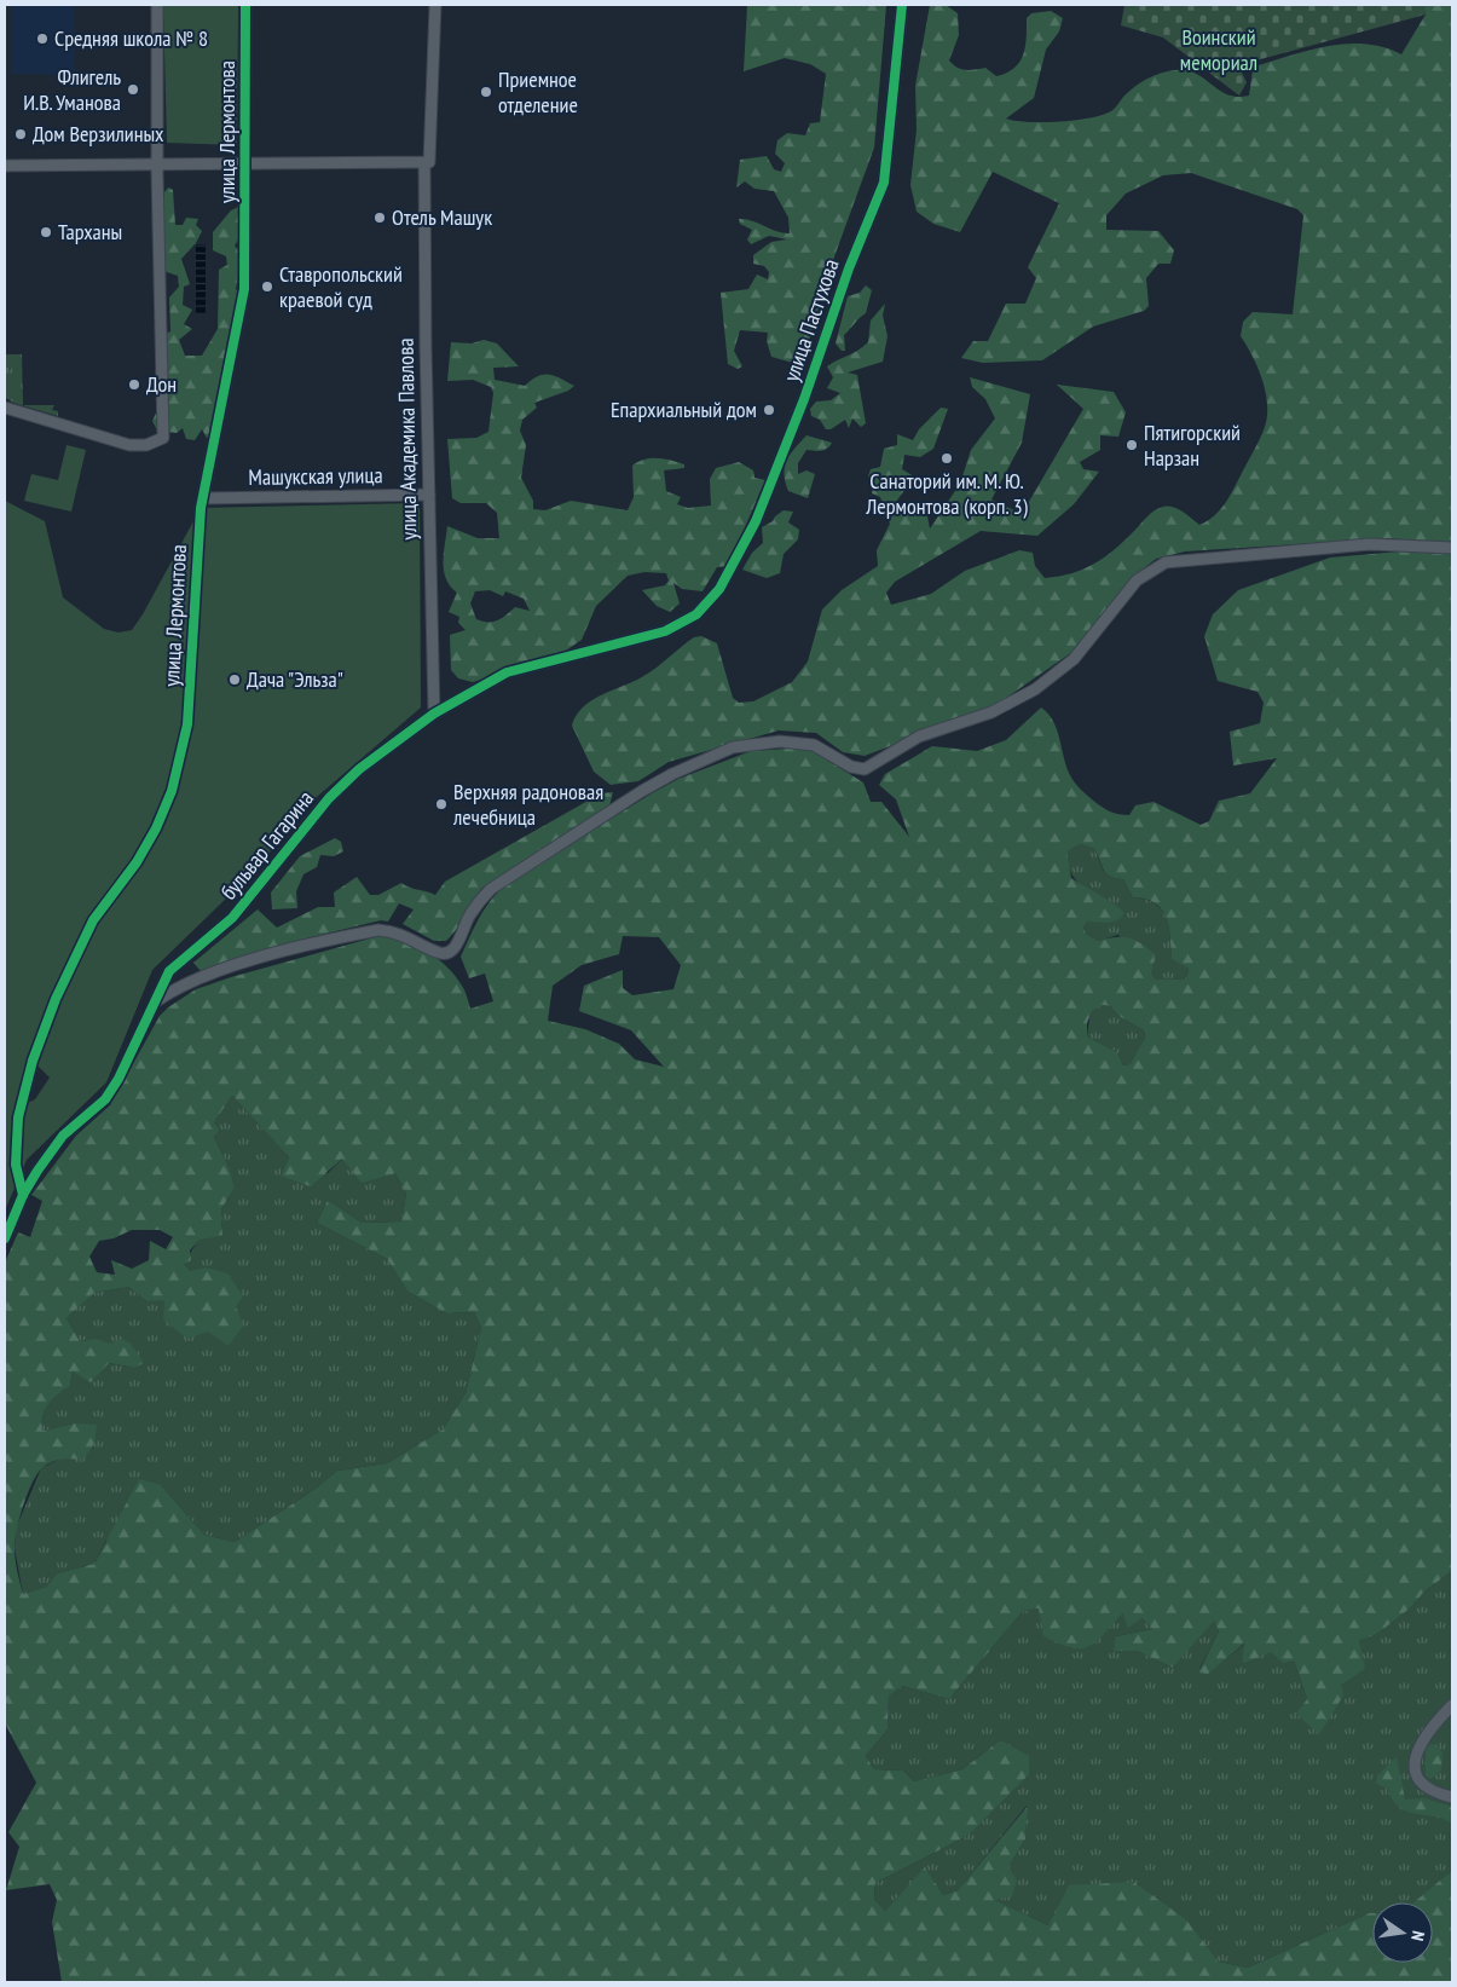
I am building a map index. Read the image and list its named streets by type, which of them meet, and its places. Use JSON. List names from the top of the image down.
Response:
{
  "streets": {
    "street": [
      "улица Лермонтова",
      "улица Пастухова",
      "улица Академика Павлова",
      "Машукская улица",
      "бульвар Гагарина"
    ]
  },
  "crossings": [
    ["улица Лермонтова", "Машукская улица"],
    ["улица Лермонтова", "бульвар Гагарина"],
    ["улица Пастухова", "бульвар Гагарина"],
    ["улица Академика Павлова", "Машукская улица"],
    ["улица Академика Павлова", "бульвар Гагарина"]
  ],
  "parks": ["Воинский мемориал"],
  "places": [
    "Средняя школа № 8",
    "Флигель И.В. Уманова",
    "Приемное отделение",
    "Дом Верзилиных",
    "Отель Машук",
    "Тарханы",
    "Ставропольский краевой суд",
    "Дон",
    "Епархиальный дом",
    "Пятигорский Нарзан",
    "Санаторий им. М. Ю. Лермонтова (корп. 3)",
    "Дача \"Эльза\"",
    "Верхняя радоновая лечебница"
  ],
  "north": "right"
}
